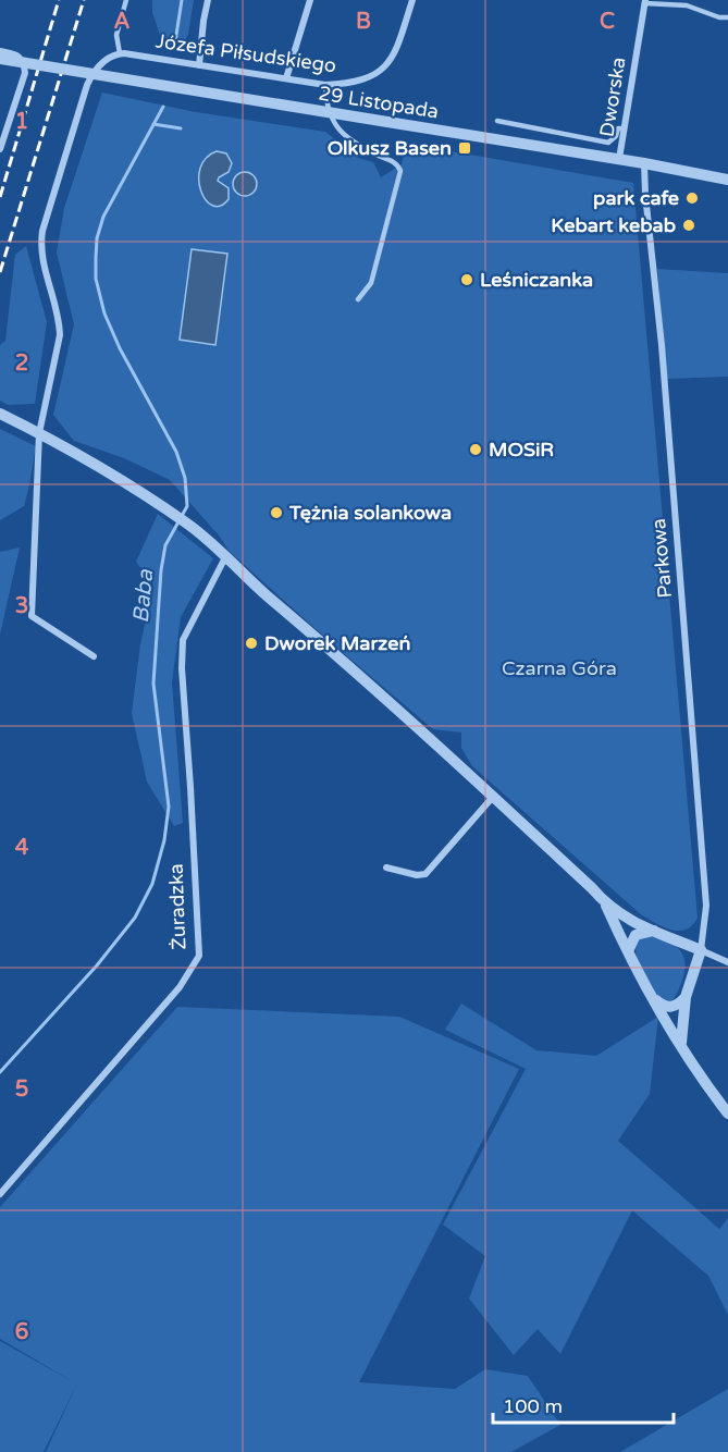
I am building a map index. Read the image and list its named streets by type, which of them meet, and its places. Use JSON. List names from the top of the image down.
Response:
{
  "streets": {
    "street": [
      "Józefa Piłsudskiego",
      "Dworska",
      "29 Listopada",
      "Parkowa",
      "Żuradzka"
    ]
  },
  "crossings": [
    ["Dworska", "29 Listopada"],
    ["29 Listopada", "Parkowa"]
  ],
  "water": ["Baba"],
  "parks": ["Czarna Góra"],
  "places": {
    "transit": ["Olkusz Basen"],
    "other": [
      "park cafe",
      "Kebart kebab",
      "Leśniczanka",
      "MOSiR",
      "Tężnia solankowa",
      "Dworek Marzeń"
    ]
  },
  "scale_bar": "100 m",
  "grid": {
    "columns": ["A", "B", "C"],
    "rows": [
      "1",
      "2",
      "3",
      "4",
      "5",
      "6"
    ]
  }
}
